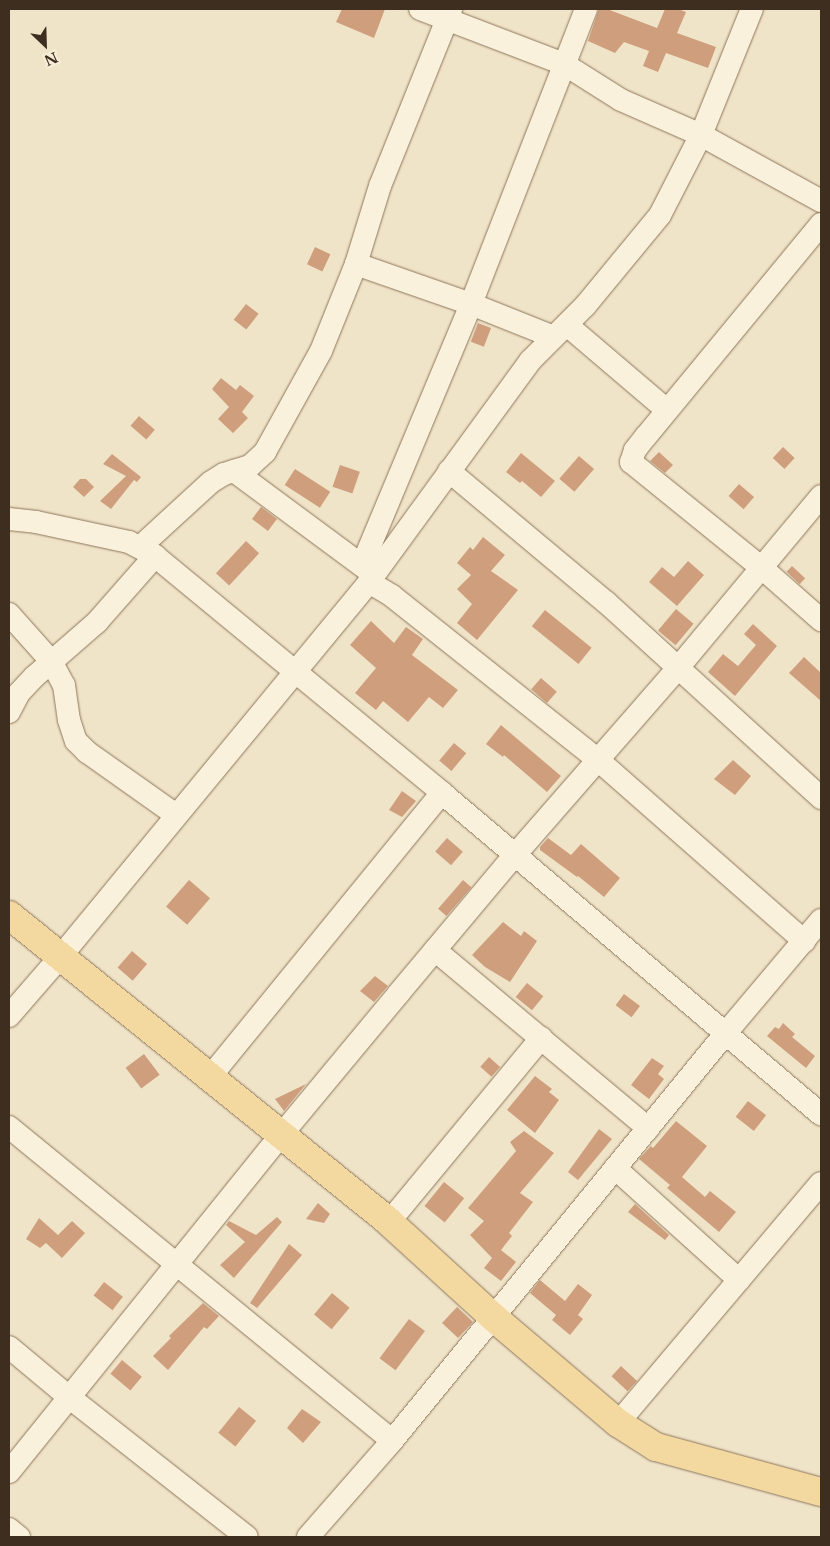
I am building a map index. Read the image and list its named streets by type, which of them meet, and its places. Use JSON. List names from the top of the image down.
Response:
{
  "north": "bottom right"
}
